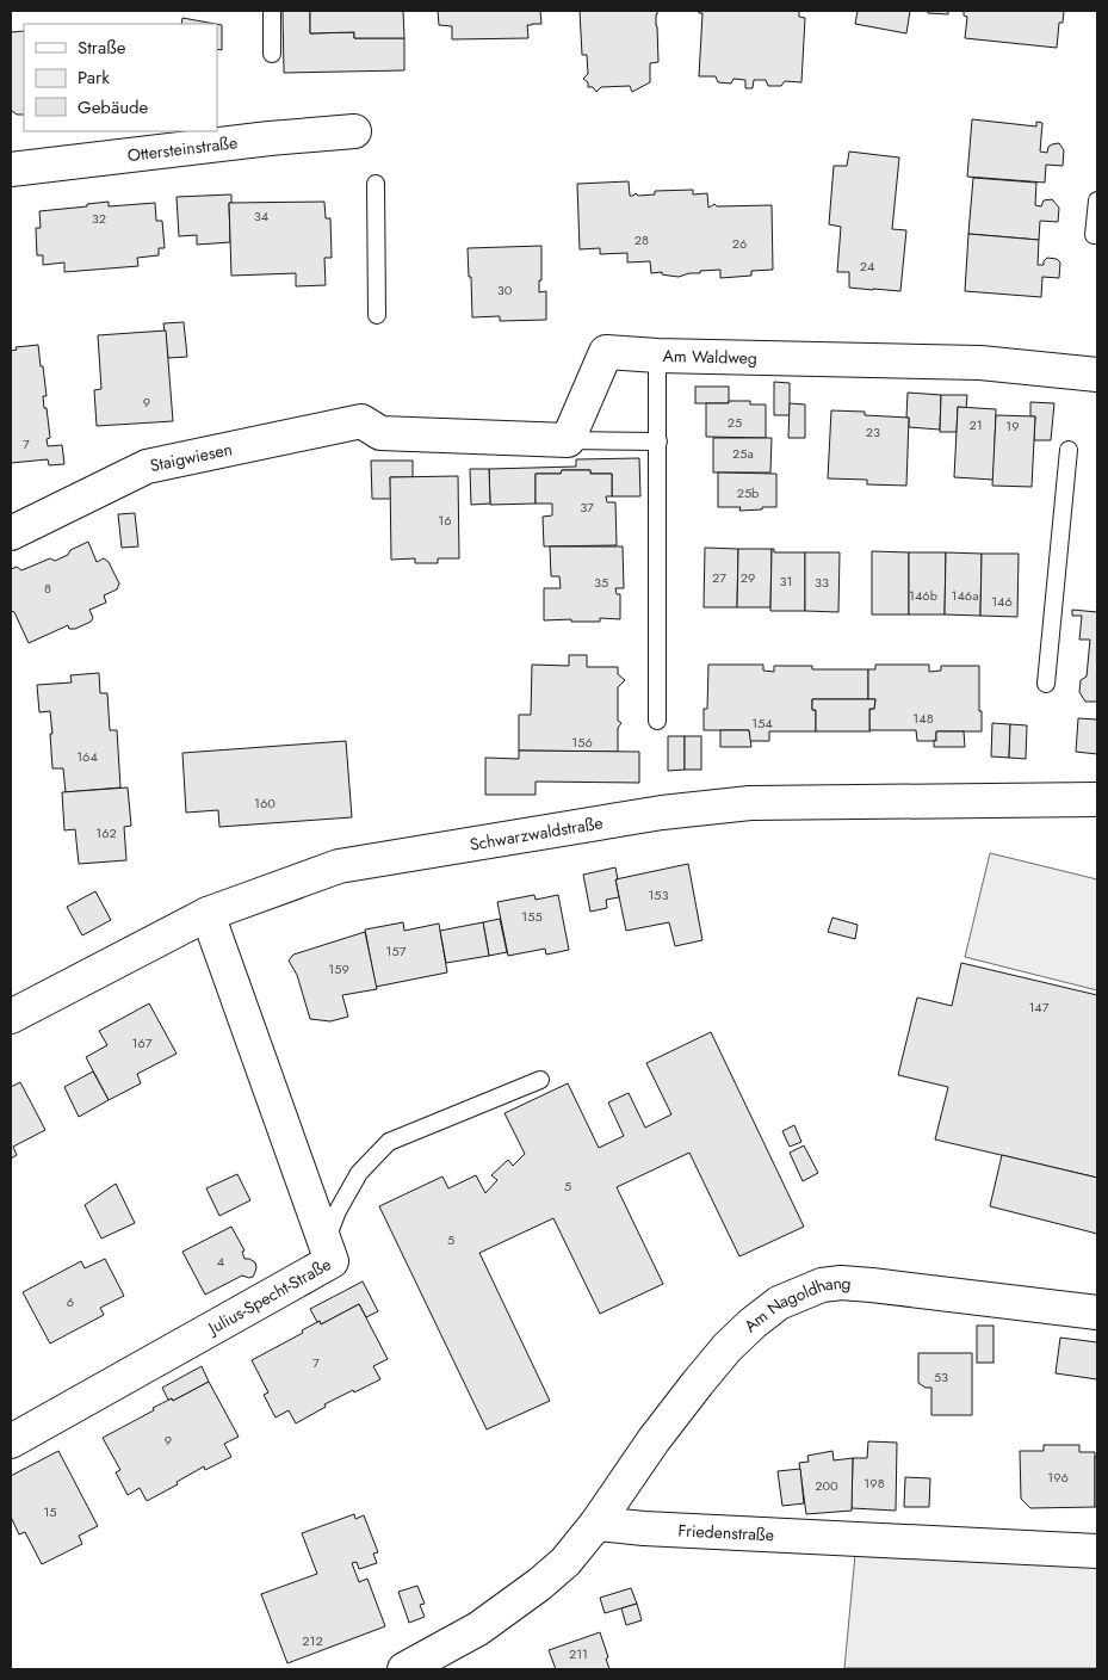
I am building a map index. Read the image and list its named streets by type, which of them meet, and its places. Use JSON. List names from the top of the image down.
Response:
{
  "streets": {
    "street": [
      "Ottersteinstraße",
      "Am Waldweg",
      "Staigwiesen",
      "Schwarzwaldstraße",
      "Julius-Specht-Straße",
      "Am Nagoldhang",
      "Friedenstraße"
    ]
  },
  "crossings": [
    ["Am Waldweg", "Staigwiesen"],
    ["Schwarzwaldstraße", "Julius-Specht-Straße"],
    ["Am Nagoldhang", "Friedenstraße"]
  ],
  "house_numbers": [
    "34",
    "32",
    "28",
    "26",
    "24",
    "30",
    "9",
    "25",
    "21",
    "19",
    "23",
    "7",
    "25a",
    "25b",
    "37",
    "16",
    "27",
    "29",
    "31",
    "35",
    "33",
    "8",
    "146b",
    "146a",
    "146",
    "148",
    "154",
    "156",
    "164",
    "160",
    "162",
    "153",
    "155",
    "157",
    "159",
    "147",
    "167",
    "5",
    "5",
    "4",
    "6",
    "7",
    "53",
    "9",
    "196",
    "198",
    "200",
    "15",
    "212",
    "211"
  ],
  "legend": ["Straße", "Park", "Gebäude"]
}
